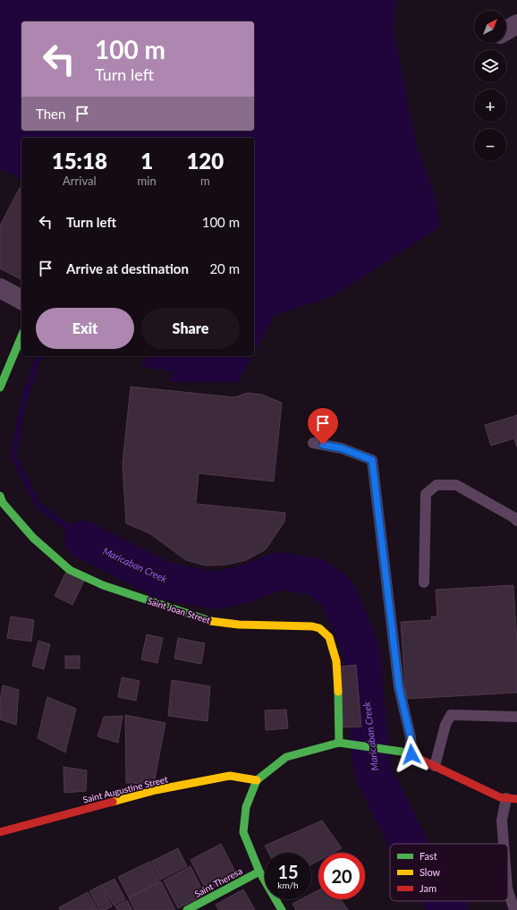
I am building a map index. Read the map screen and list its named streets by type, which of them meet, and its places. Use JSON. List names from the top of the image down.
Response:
{
  "streets": {
    "street": ["Saint Joan Street", "Saint Augustine Street", "Saint Theresa"]
  },
  "water": ["Maricaban Creek"],
  "legend": ["Fast", "Slow", "Jam"],
  "north": "top right",
  "page": {
    "map_buttons": ["+", "−"],
    "turn": ["100 m", "Turn left"],
    "then": "Then",
    "eta": [
      "15:18",
      "Arrival",
      "1",
      "min",
      "120",
      "m"
    ],
    "list": [
      {
        "name": "Turn left",
        "value": "100 m"
      },
      {
        "name": "Arrive at destination",
        "value": "20 m"
      }
    ],
    "buttons": ["Exit", "Share"],
    "speed": "15 km/h",
    "limit": "20"
  }
}
